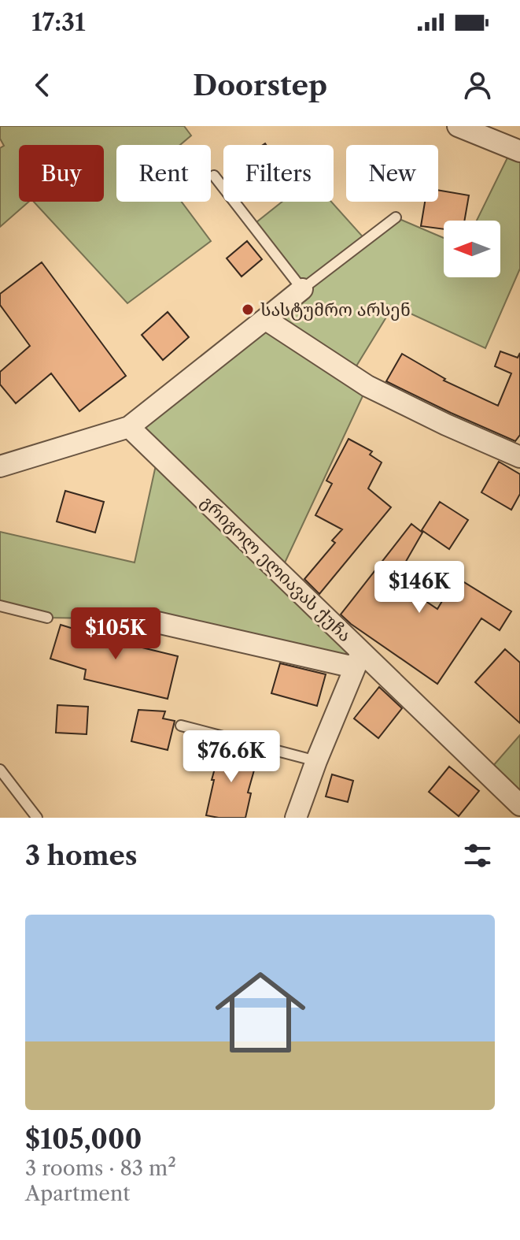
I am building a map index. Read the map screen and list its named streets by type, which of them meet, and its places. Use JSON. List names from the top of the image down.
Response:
{
  "streets": {
    "street": ["გრიგოლ ელიავას ქუჩა"]
  },
  "places": ["სასტუმრო არსენ"],
  "north": "left",
  "page": {
    "status": "17:31",
    "header": "Doorstep",
    "chip": [
      "Buy",
      "Rent",
      "Filters",
      "New"
    ],
    "price": ["$146K", "$105K", "$76.6K"],
    "heading": "3 homes",
    "list": [
      {
        "name": "$105,000",
        "note": "3 rooms · 83 m² · Apartment"
      }
    ]
  }
}
